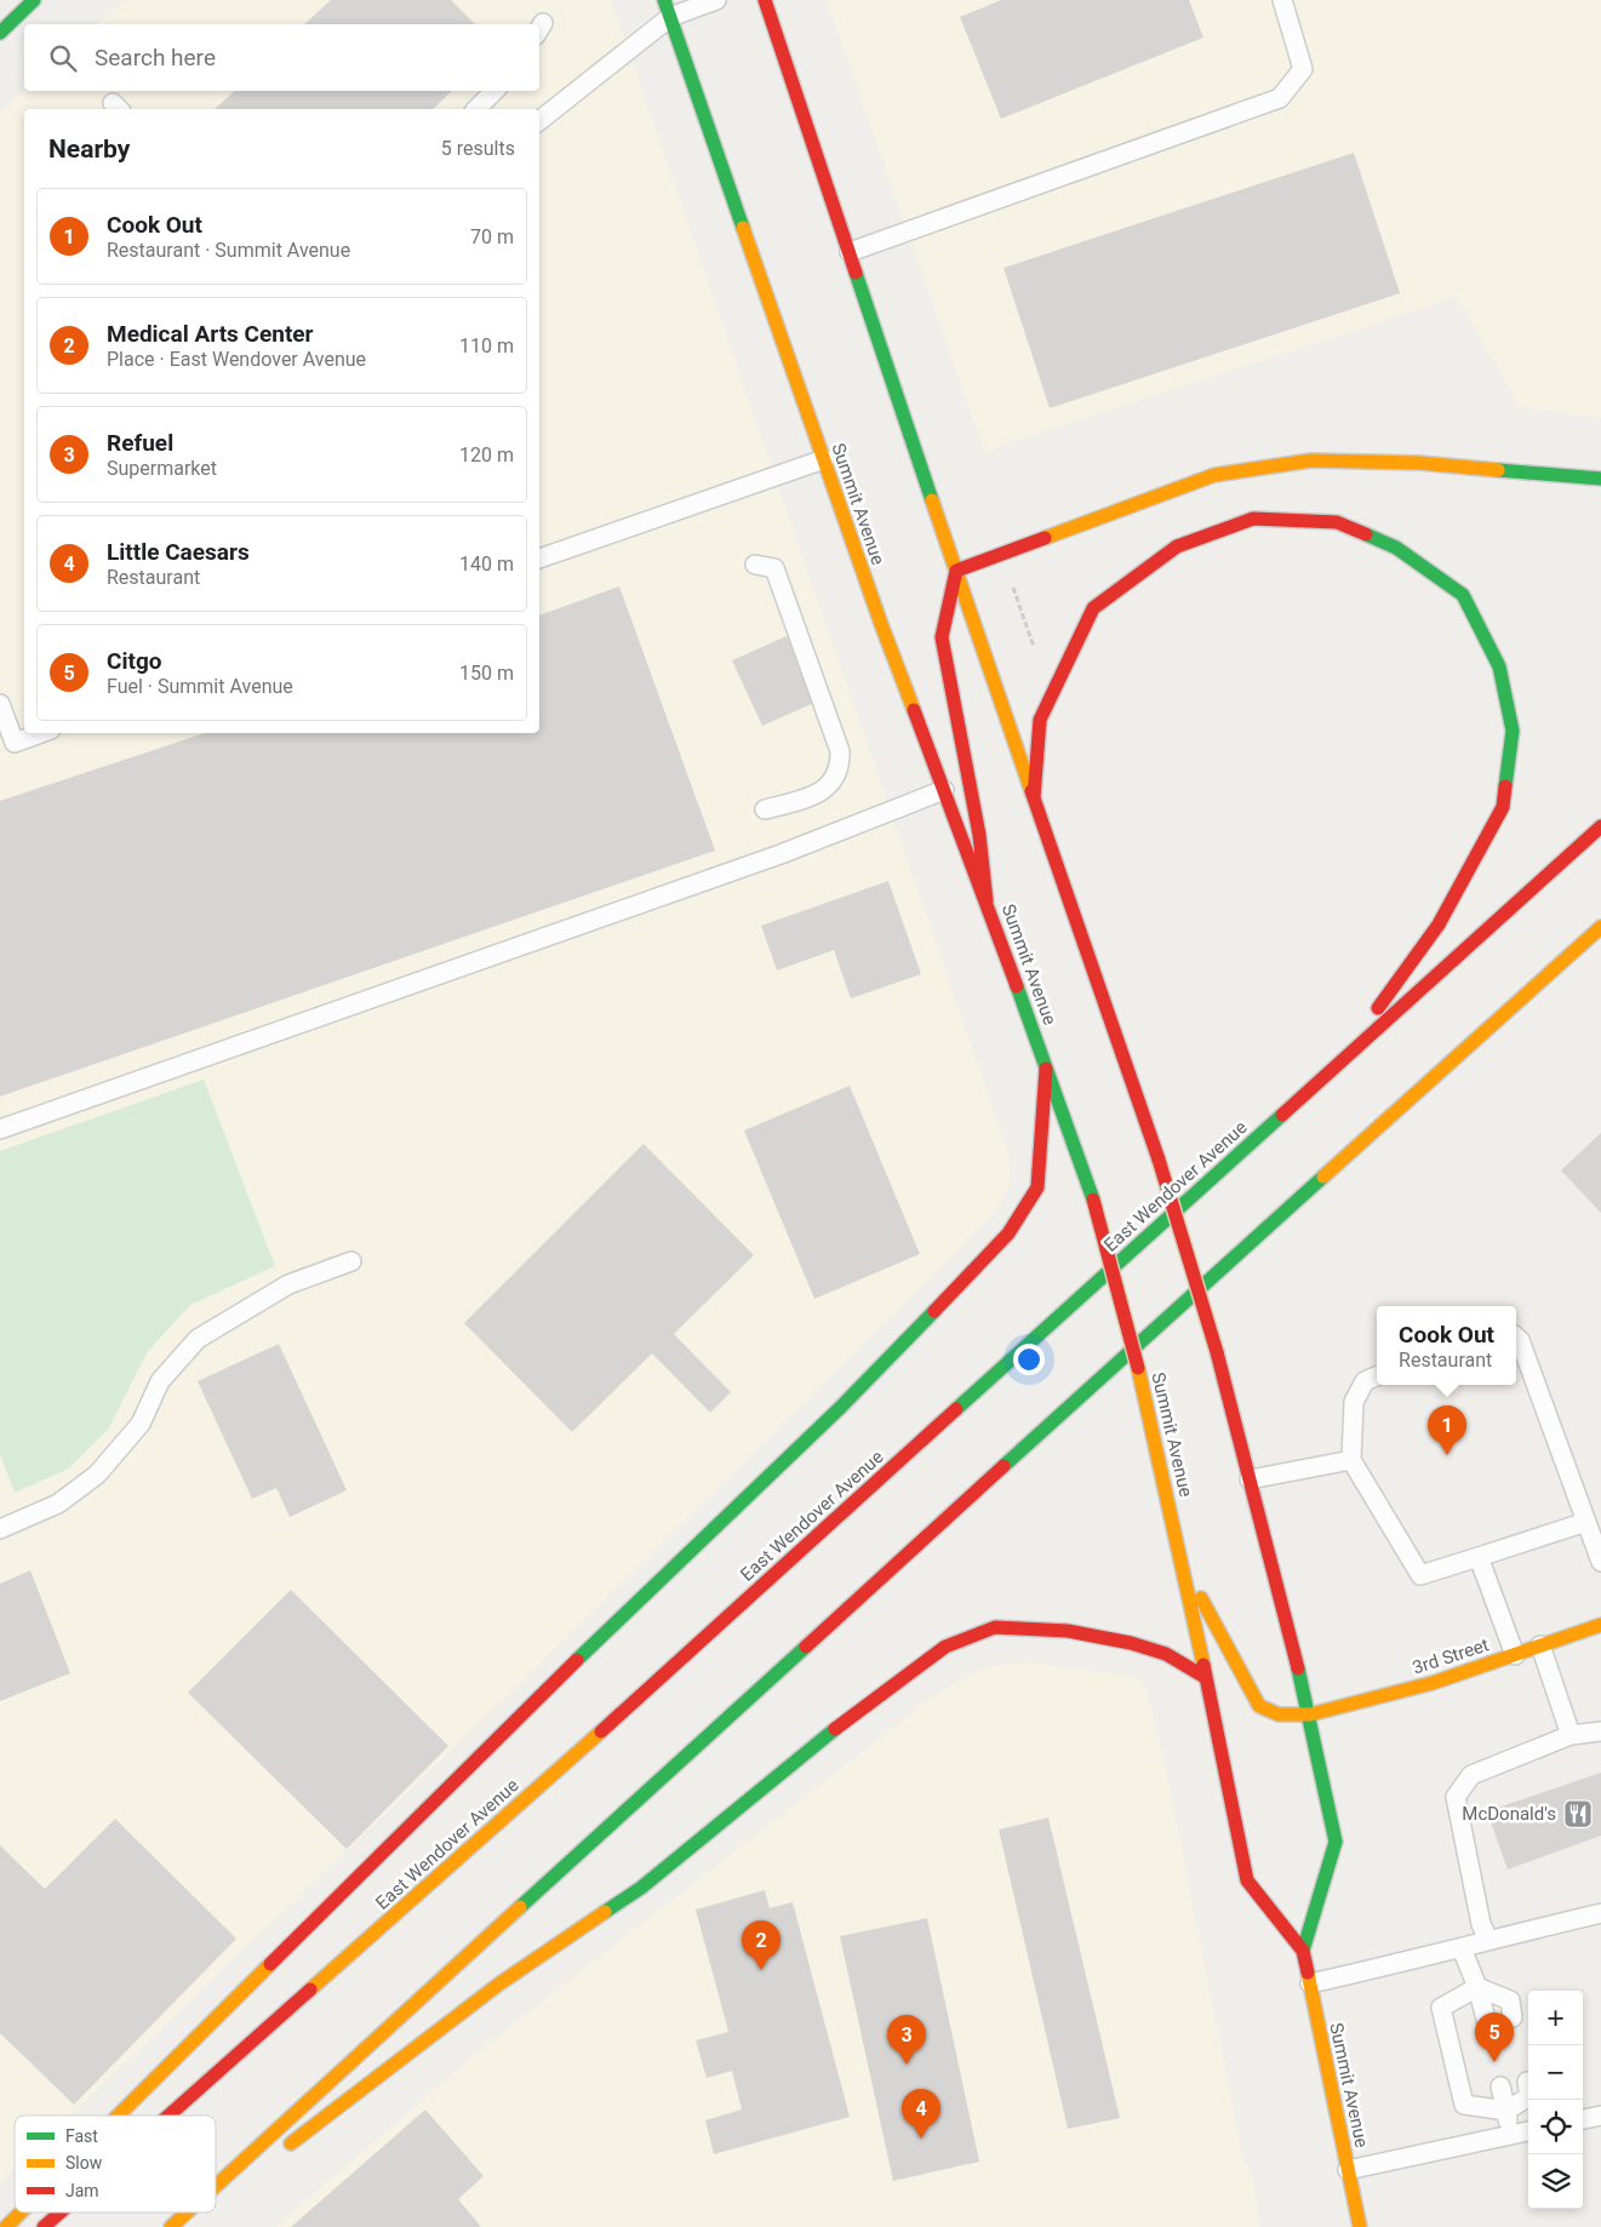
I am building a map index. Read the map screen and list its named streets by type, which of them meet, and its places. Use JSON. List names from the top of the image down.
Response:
{
  "streets": {
    "main road": ["Summit Avenue", "East Wendover Avenue", "3rd Street"]
  },
  "crossings": [
    ["Summit Avenue", "3rd Street"]
  ],
  "places": {
    "restaurant": ["McDonald's"]
  },
  "legend": ["Fast", "Slow", "Jam"],
  "page": {
    "search": "Search here",
    "heading": ["Nearby", "5 results"],
    "list": [
      {
        "mark": "1",
        "name": "Cook Out",
        "note": "Restaurant · Summit Avenue",
        "value": "70 m"
      },
      {
        "mark": "2",
        "name": "Medical Arts Center",
        "note": "Place · East Wendover Avenue",
        "value": "110 m"
      },
      {
        "mark": "3",
        "name": "Refuel",
        "note": "Supermarket",
        "value": "120 m"
      },
      {
        "mark": "4",
        "name": "Little Caesars",
        "note": "Restaurant",
        "value": "140 m"
      },
      {
        "mark": "5",
        "name": "Citgo",
        "note": "Fuel · Summit Avenue",
        "value": "150 m"
      }
    ],
    "popup": ["Cook Out", "Restaurant"],
    "pins": [
      "1",
      "2",
      "5",
      "3",
      "4"
    ],
    "map_buttons": ["+", "−"]
  }
}
